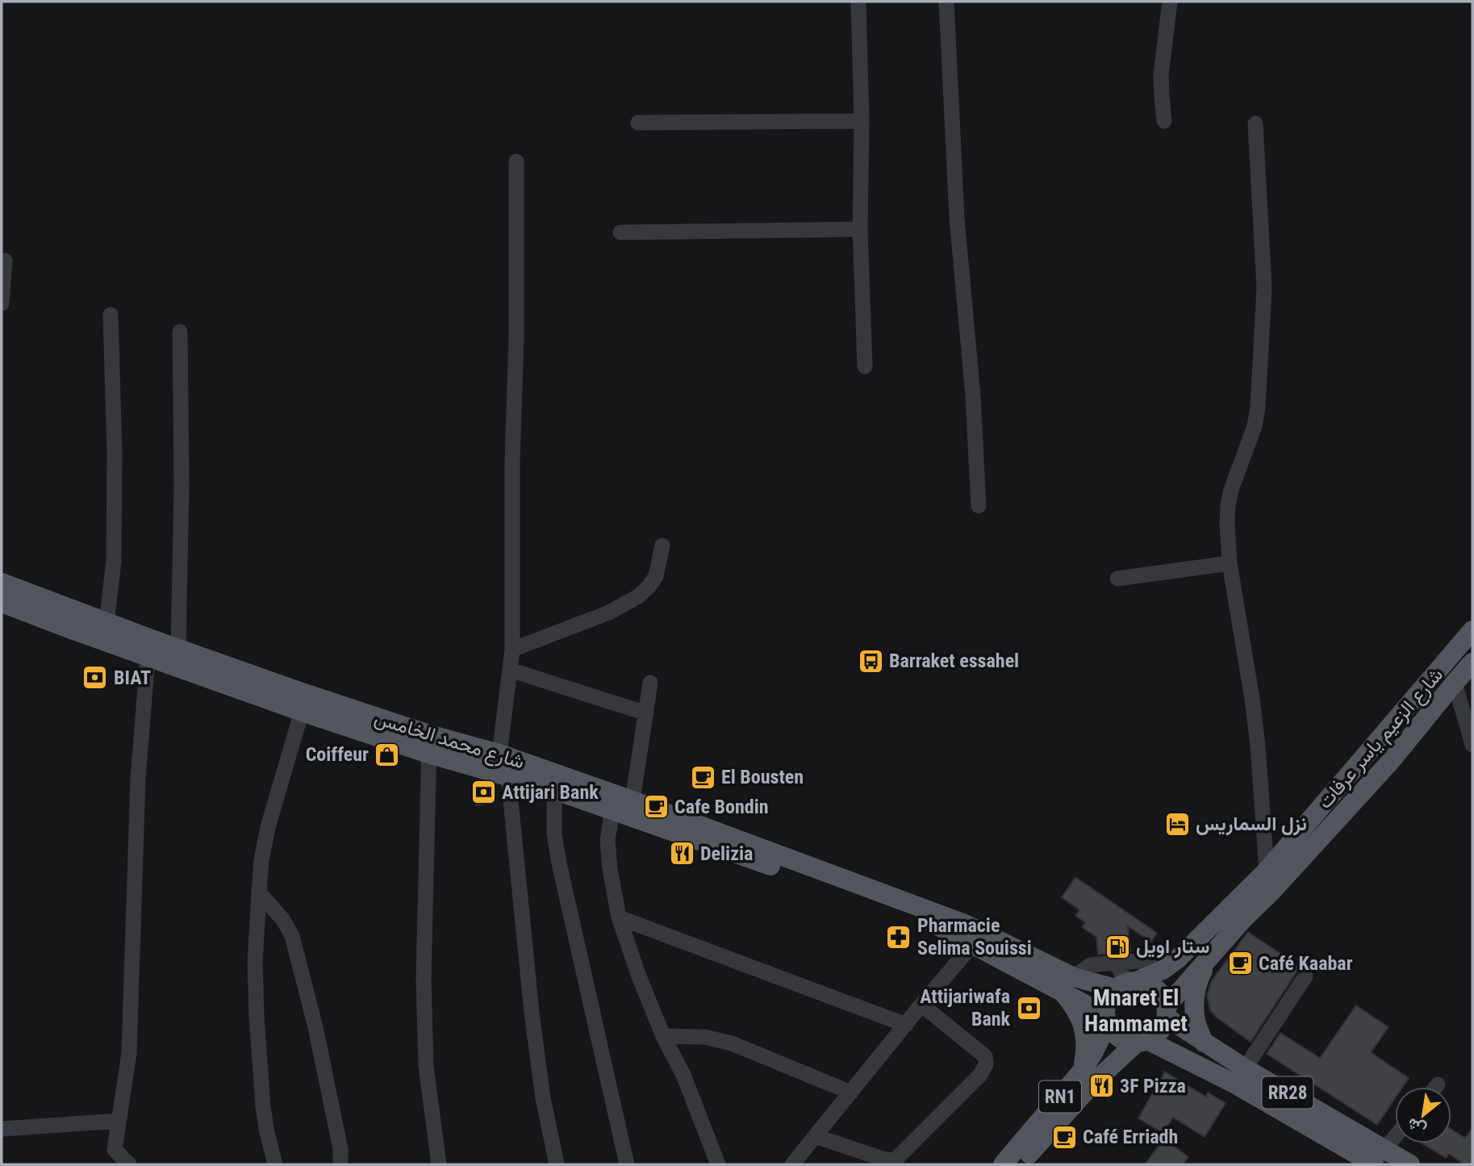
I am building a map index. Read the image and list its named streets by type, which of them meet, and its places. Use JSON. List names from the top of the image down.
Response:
{
  "streets": {
    "main road": [
      "شارع الزعيم ياسر عرفات",
      "شارع محمد الخامس",
      "RR28",
      "RN1"
    ]
  },
  "crossings": [
    ["شارع الزعيم ياسر عرفات", "شارع محمد الخامس"],
    ["شارع الزعيم ياسر عرفات", "RR28"],
    ["شارع الزعيم ياسر عرفات", "RN1"],
    ["شارع محمد الخامس", "RR28"],
    ["شارع محمد الخامس", "RN1"],
    ["RR28", "RN1"]
  ],
  "districts": ["Mnaret El Hammamet"],
  "places": {
    "bus stop": ["Barraket essahel"],
    "bank": ["BIAT", "Attijari Bank", "Attijariwafa Bank"],
    "shop": ["Coiffeur"],
    "cafe": [
      "El Bousten",
      "Cafe Bondin",
      "Café Kaabar",
      "Café Erriadh"
    ],
    "hotel": ["نزل السماريس"],
    "restaurant": ["Delizia", "3F Pizza"],
    "pharmacy": ["Pharmacie Selima Souissi"],
    "fuel station": ["ستار اويل"]
  },
  "north": "bottom left"
}
